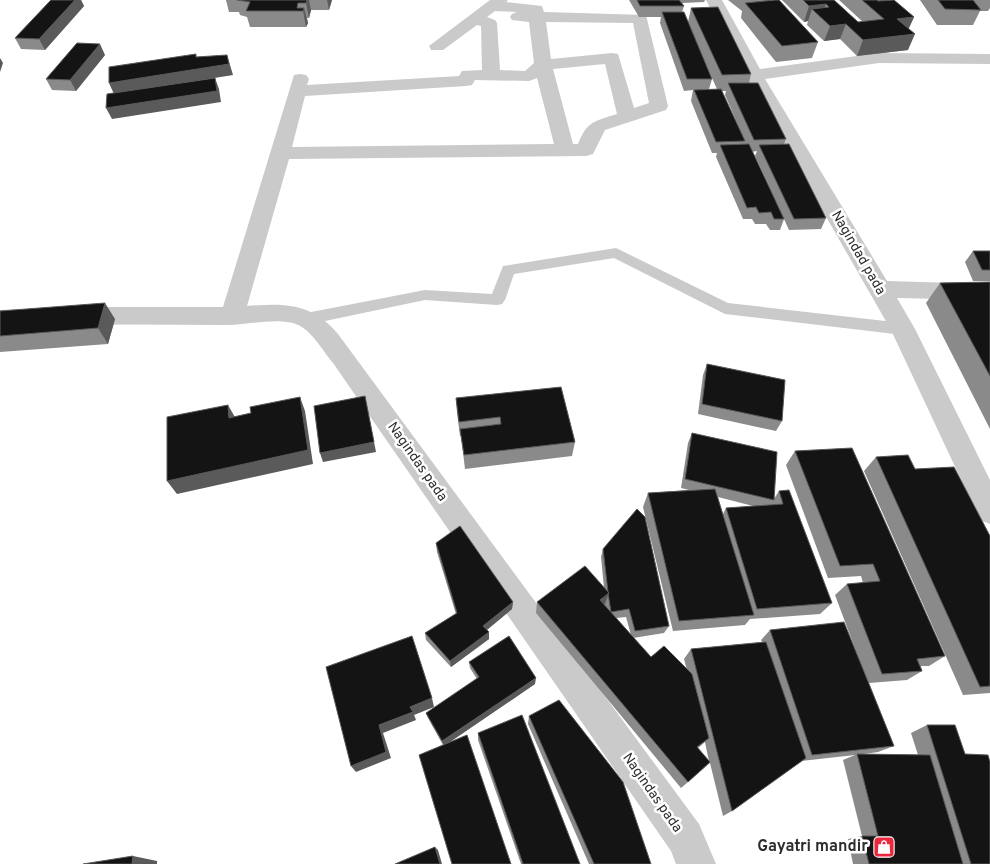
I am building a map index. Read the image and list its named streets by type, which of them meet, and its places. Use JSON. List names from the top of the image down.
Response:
{
  "streets": {
    "street": ["Nagindad pada", "Nagindas pada"]
  },
  "places": {
    "shop": ["Gayatri mandir"]
  }
}
